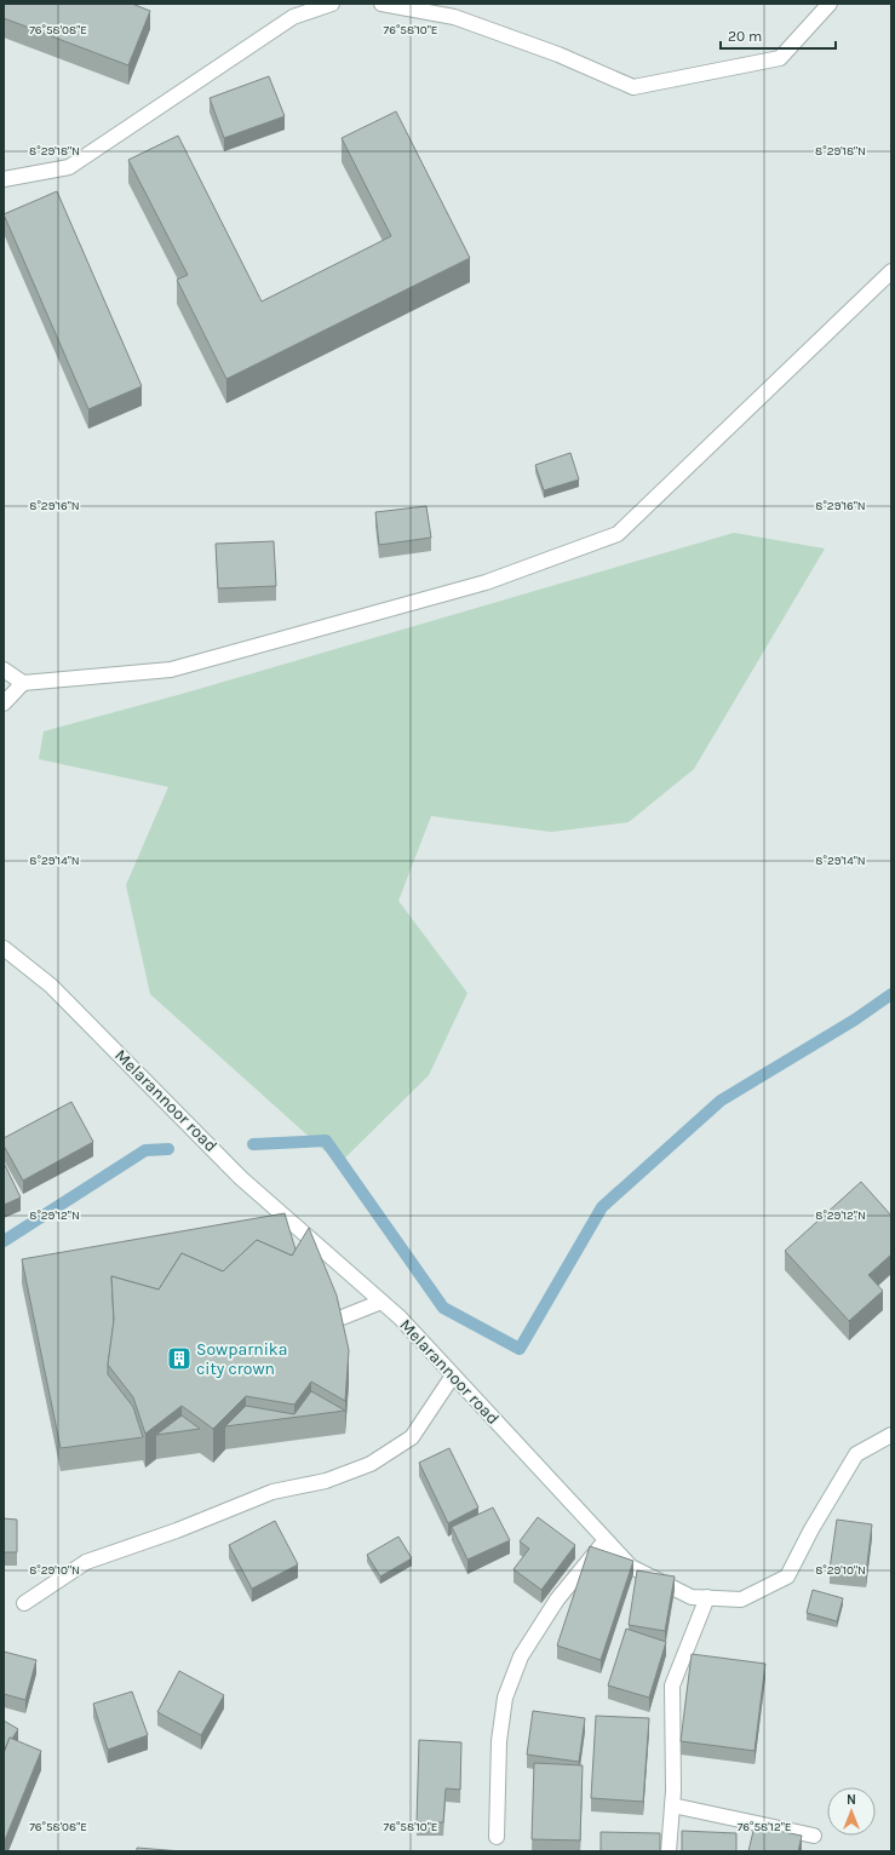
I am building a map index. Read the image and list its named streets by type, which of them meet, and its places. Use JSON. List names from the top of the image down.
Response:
{
  "streets": {
    "street": ["Melarannoor road"]
  },
  "places": {
    "building": ["Sowparnika city crown"]
  },
  "scale_bar": "20 m",
  "north": "top",
  "coordinates": [
    "76°58'08\"E",
    "76°58'10\"E",
    "8°29'18\"N",
    "8°29'16\"N",
    "8°29'14\"N",
    "8°29'12\"N",
    "8°29'10\"N",
    "76°58'12\"E"
  ]
}
